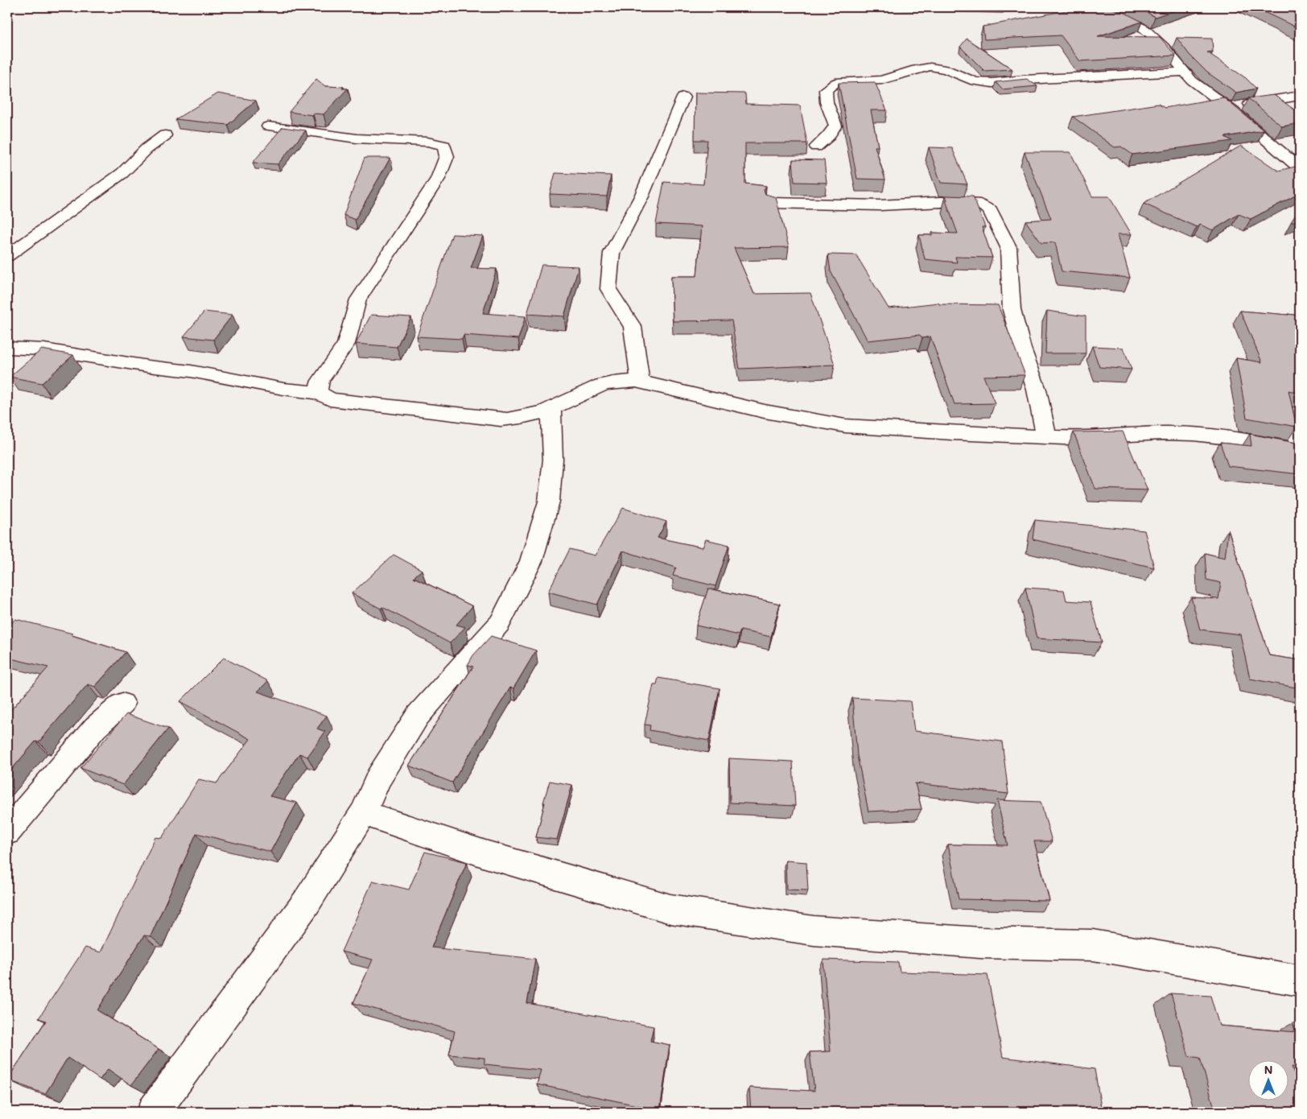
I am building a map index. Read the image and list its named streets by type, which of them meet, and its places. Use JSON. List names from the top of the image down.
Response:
{
  "north": "top"
}
